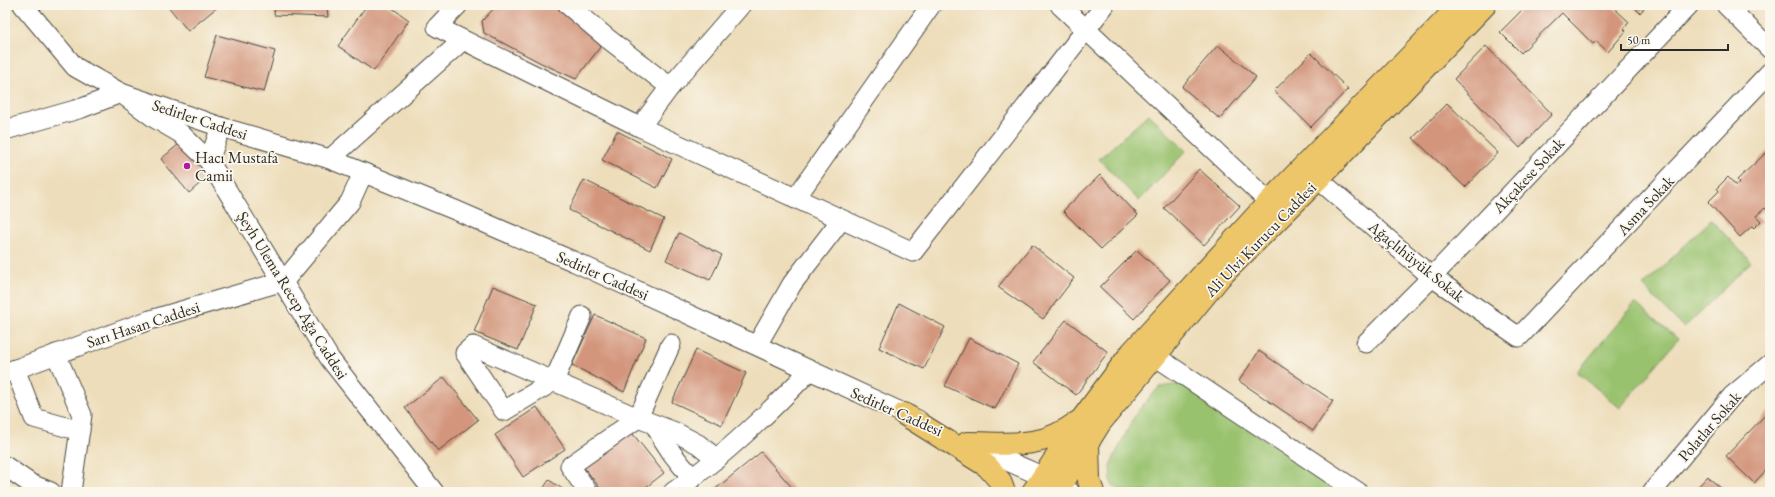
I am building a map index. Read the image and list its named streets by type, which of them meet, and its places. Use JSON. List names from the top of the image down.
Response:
{
  "streets": {
    "main road": ["Ali Ulvi Kurucu Caddesi"],
    "street": [
      "Sedirler Caddesi",
      "Akçakese Sokak",
      "Asma Sokak",
      "Ağaçlıhüyük Sokak",
      "Şeyh Ulema Recep Ağa Caddesi",
      "Sarı Hasan Caddesi",
      "Polatlar Sokak"
    ]
  },
  "crossings": [
    ["Sedirler Caddesi", "Ali Ulvi Kurucu Caddesi"],
    ["Sedirler Caddesi", "Şeyh Ulema Recep Ağa Caddesi"],
    ["Akçakese Sokak", "Ağaçlıhüyük Sokak"],
    ["Asma Sokak", "Ağaçlıhüyük Sokak"],
    ["Ali Ulvi Kurucu Caddesi", "Ağaçlıhüyük Sokak"],
    ["Şeyh Ulema Recep Ağa Caddesi", "Sarı Hasan Caddesi"]
  ],
  "places": ["Hacı Mustafa Camii"],
  "scale_bar": "50 m"
}
